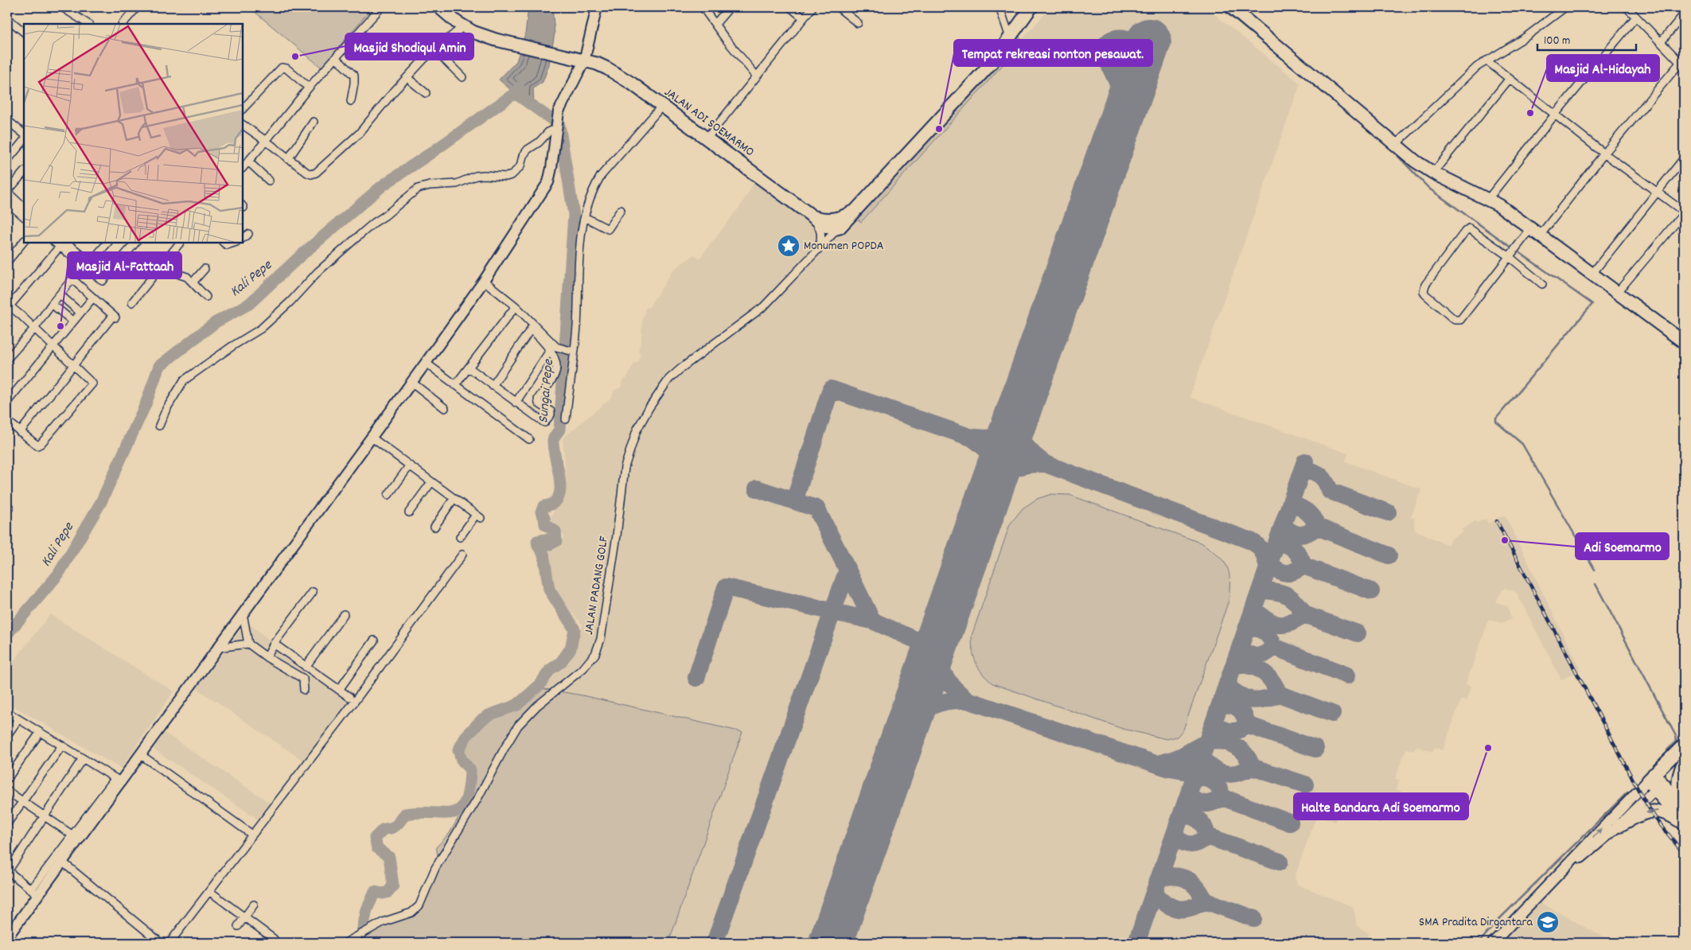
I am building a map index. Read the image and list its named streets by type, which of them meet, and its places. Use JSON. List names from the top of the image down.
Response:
{
  "streets": {
    "highway": ["JALAN ADI SOEMARMO"],
    "street": ["JALAN PADANG GOLF"]
  },
  "crossings": [
    ["JALAN ADI SOEMARMO", "JALAN PADANG GOLF"]
  ],
  "water": ["Kali Pepe", "Sungai Pepe"],
  "places": {
    "other": [
      "Masjid Shodiqul Amin",
      "Masjid Al-Hidayah",
      "Tempat rekreasi nonton pesawat.",
      "Masjid Al-Fattaah",
      "Adi Soemarmo",
      "Halte Bandara Adi Soemarmo"
    ],
    "place": ["Monumen POPDA"],
    "school or university": ["SMA Pradita Dirgantara"]
  },
  "scale_bar": "100 m"
}
